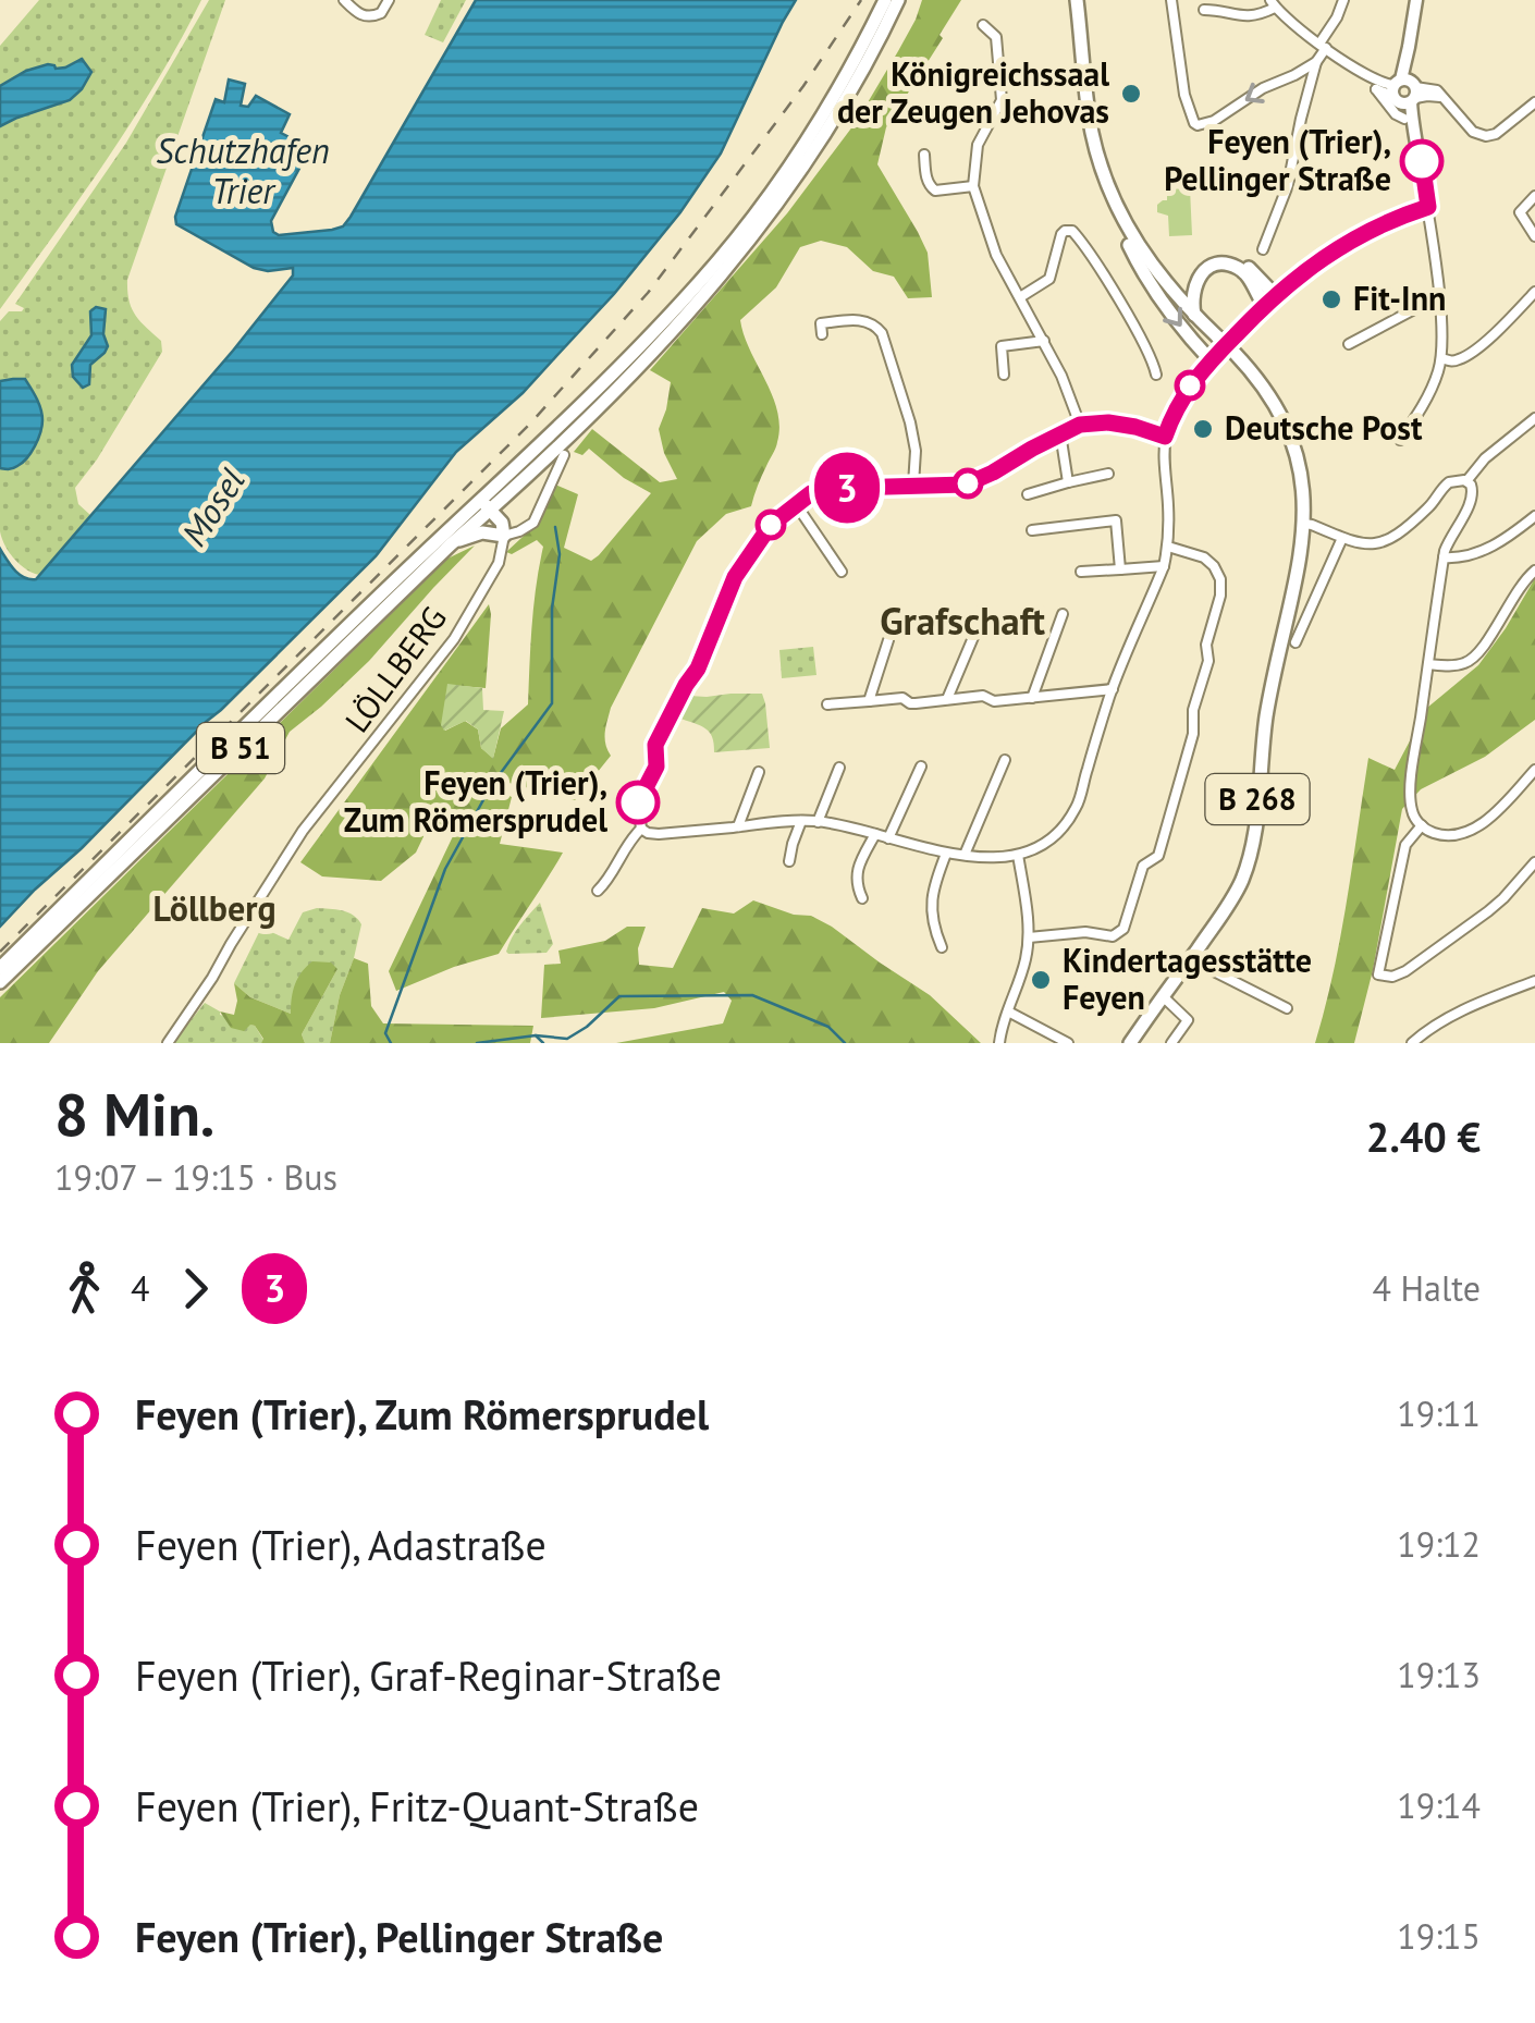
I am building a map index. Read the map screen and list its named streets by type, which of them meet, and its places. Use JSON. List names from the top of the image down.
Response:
{
  "streets": {
    "main road": ["B 51", "B 268"],
    "street": ["LÖLLBERG"]
  },
  "districts": ["Grafschaft", "Löllberg"],
  "water": ["Schutzhafen Trier", "Mosel"],
  "places": [
    "Königreichssaal der Zeugen Jehovas",
    "Feyen (Trier), Pellinger Straße",
    "Fit-Inn",
    "Deutsche Post",
    "Feyen (Trier), Zum Römersprudel",
    "Kindertagesstätte Feyen"
  ],
  "lines": ["bus line 3"],
  "page": {
    "on_map": "3",
    "heading": ["8 Min.", "19:07 – 19:15 · Bus", "2.40 €"],
    "legs": ["4", "3", "4 Halte"],
    "list": [
      {
        "name": "Feyen (Trier), Zum Römersprudel",
        "value": "19:11"
      },
      {
        "name": "Feyen (Trier), Adastraße",
        "value": "19:12"
      },
      {
        "name": "Feyen (Trier), Graf-Reginar-Straße",
        "value": "19:13"
      },
      {
        "name": "Feyen (Trier), Fritz-Quant-Straße",
        "value": "19:14"
      },
      {
        "name": "Feyen (Trier), Pellinger Straße",
        "value": "19:15"
      }
    ]
  }
}
